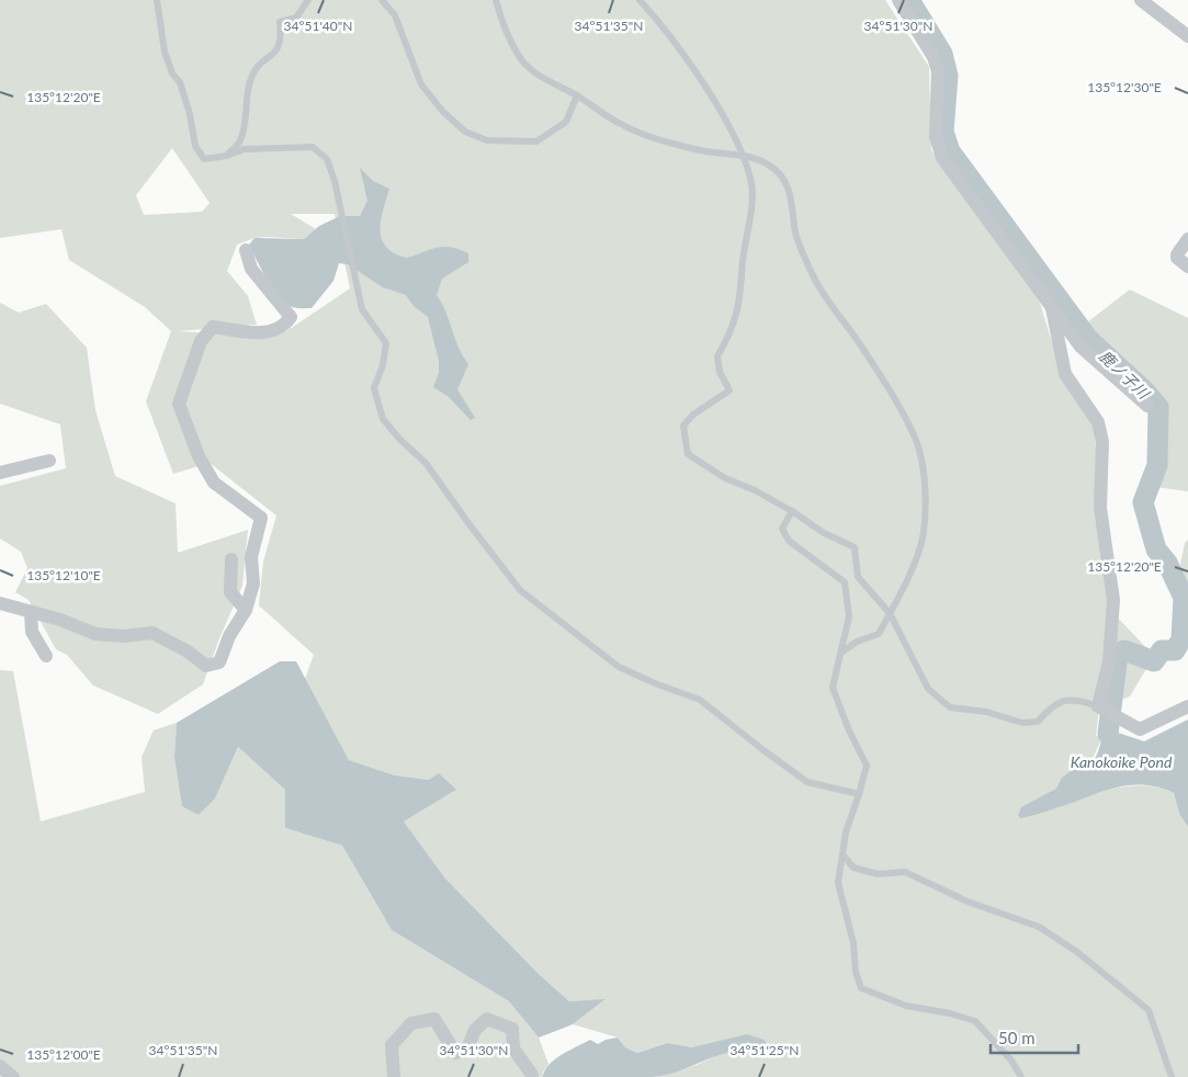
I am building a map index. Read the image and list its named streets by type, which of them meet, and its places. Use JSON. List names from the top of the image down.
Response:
{
  "water": ["鹿ノ子川", "Kanokoike Pond"],
  "scale_bar": "50 m",
  "coordinates": [
    "34°51'40\"N",
    "34°51'35\"N",
    "34°51'30\"N",
    "135°12'30\"E",
    "135°12'20\"E",
    "135°12'10\"E",
    "34°51'25\"N",
    "135°12'00\"E"
  ]
}
